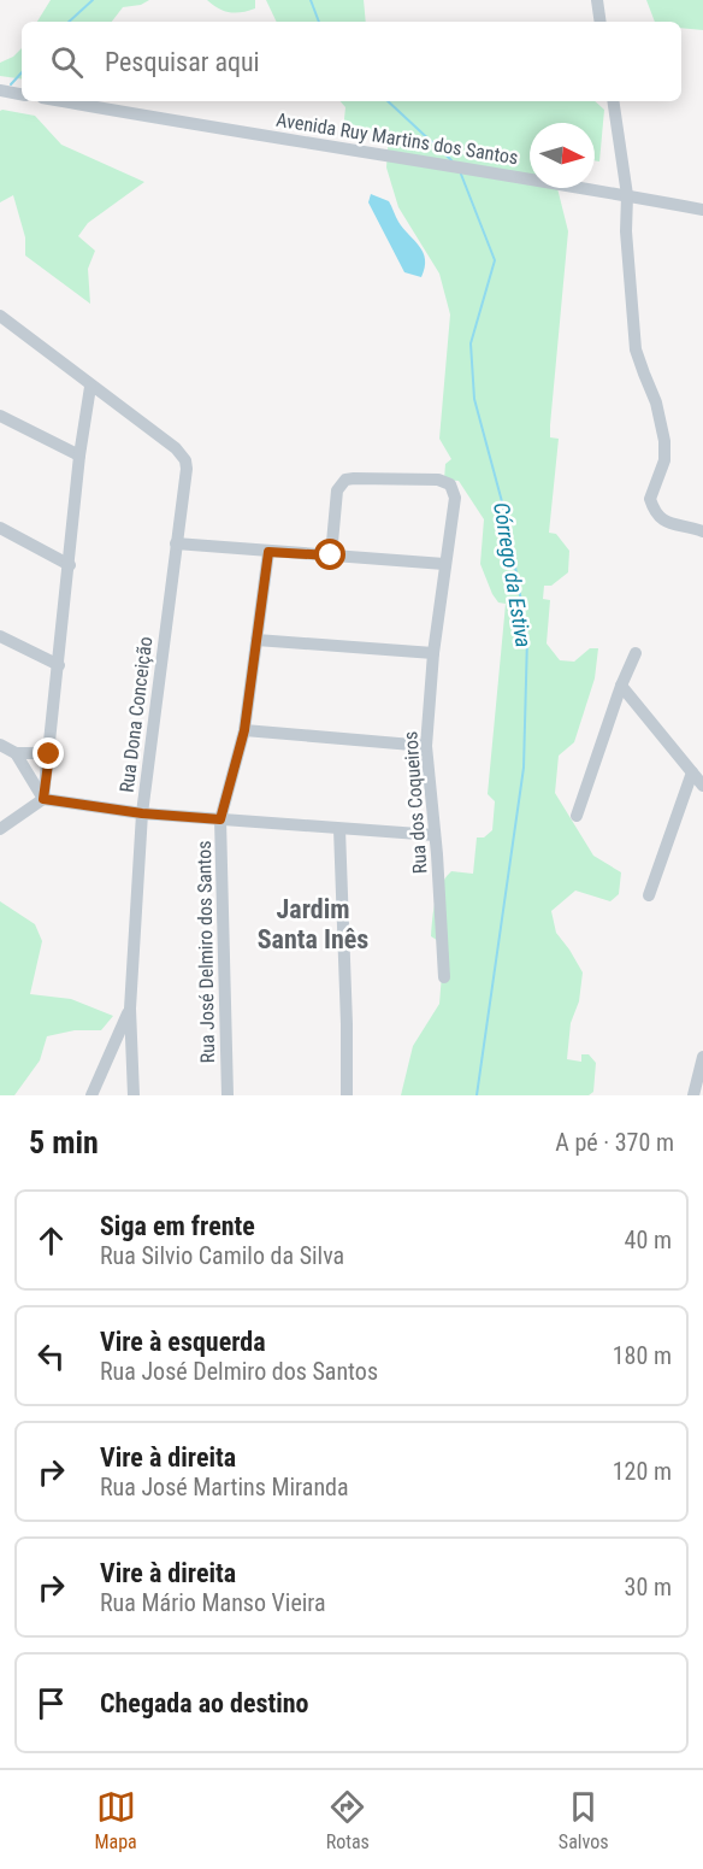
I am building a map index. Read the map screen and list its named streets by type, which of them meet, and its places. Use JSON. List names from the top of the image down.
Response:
{
  "streets": {
    "street": [
      "Avenida Ruy Martins dos Santos",
      "Rua Dona Conceição",
      "Rua dos Coqueiros",
      "Rua José Delmiro dos Santos"
    ]
  },
  "districts": ["Jardim Santa Inês"],
  "water": ["Córrego da Estiva"],
  "north": "right",
  "page": {
    "search": "Pesquisar aqui",
    "heading": ["5 min", "A pé · 370 m"],
    "list": [
      ["Siga em frente", "Rua Silvio Camilo da Silva", "40 m"],
      ["Vire à esquerda", "Rua José Delmiro dos Santos", "180 m"],
      ["Vire à direita", "Rua José Martins Miranda", "120 m"],
      ["Vire à direita", "Rua Mário Manso Vieira", "30 m"],
      "Chegada ao destino"
    ],
    "nav": ["Mapa", "Rotas", "Salvos"]
  }
}
